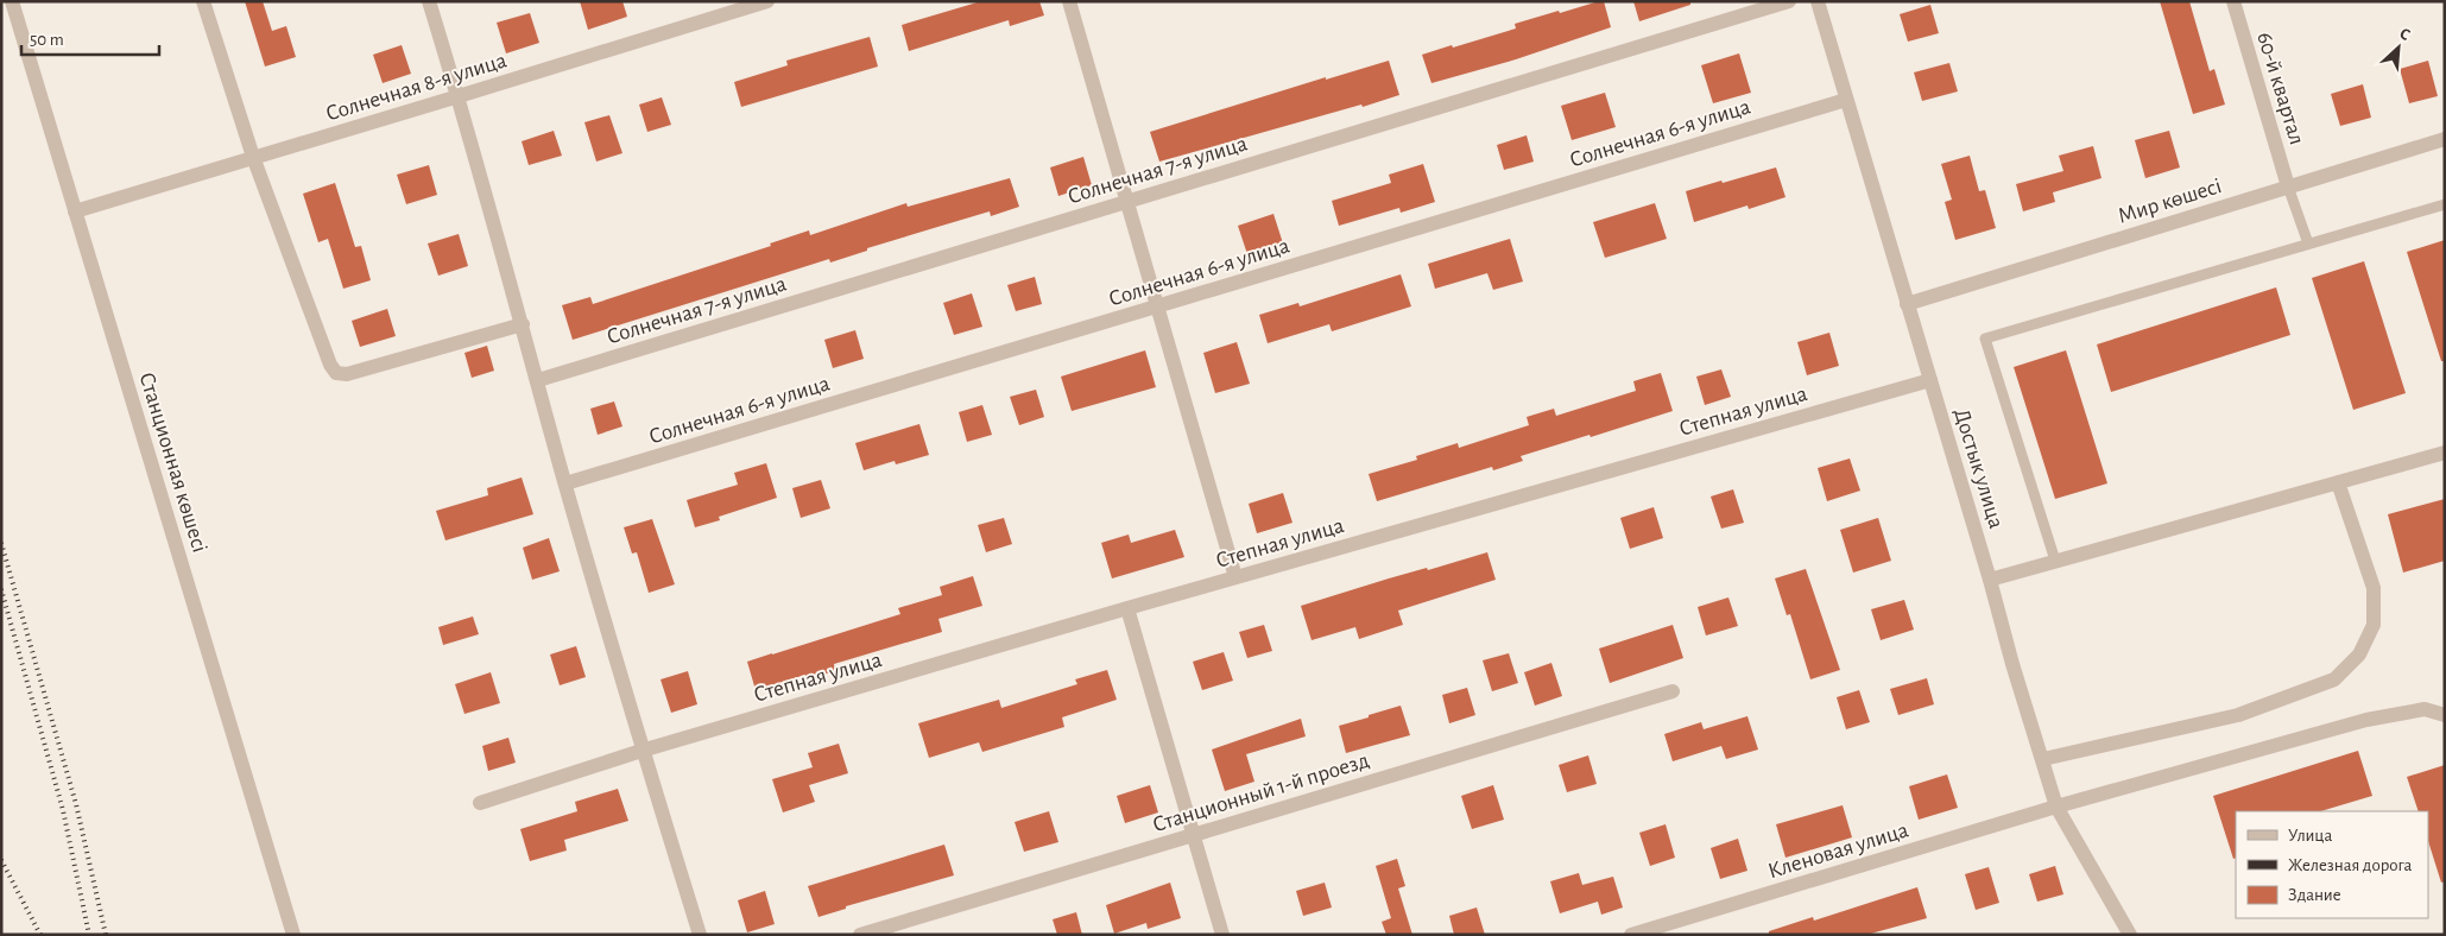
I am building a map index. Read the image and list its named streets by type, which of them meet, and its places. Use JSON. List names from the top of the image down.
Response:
{
  "streets": {
    "street": [
      "Солнечная 8-я улица",
      "60-й квартал",
      "Солнечная 6-я улица",
      "Солнечная 7-я улица",
      "Мир көшесі",
      "Степная улица",
      "Станционная көшесі",
      "Достык улица",
      "Станционный 1-й проезд",
      "Кленовая улица"
    ]
  },
  "crossings": [
    ["Солнечная 8-я улица", "Станционная көшесі"],
    ["60-й квартал", "Мир көшесі"],
    ["Солнечная 6-я улица", "Достык улица"],
    ["Мир көшесі", "Достык улица"],
    ["Степная улица", "Достык улица"],
    ["Достык улица", "Кленовая улица"]
  ],
  "legend": ["Улица", "Железная дорога", "Здание"],
  "scale_bar": "50 m",
  "north": "top right"
}
